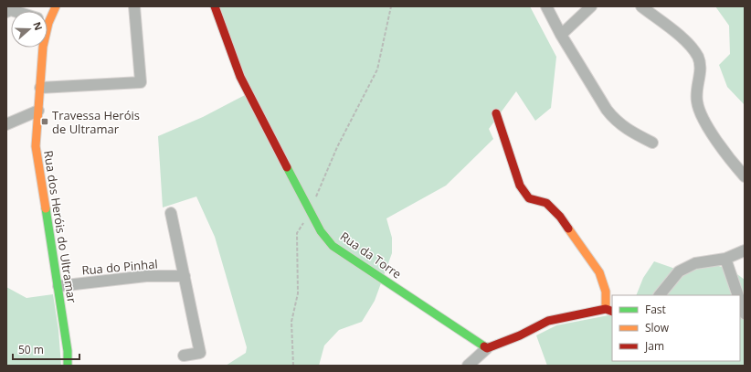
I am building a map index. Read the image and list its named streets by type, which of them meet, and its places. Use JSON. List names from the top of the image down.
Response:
{
  "streets": {
    "street": ["Rua dos Heróis do Ultramar", "Rua da Torre", "Rua do Pinhal"]
  },
  "crossings": [
    ["Rua dos Heróis do Ultramar", "Rua do Pinhal"]
  ],
  "places": {
    "transit": ["Travessa Heróis de Ultramar"]
  },
  "legend": ["Fast", "Slow", "Jam"],
  "scale_bar": "50 m",
  "north": "right"
}
